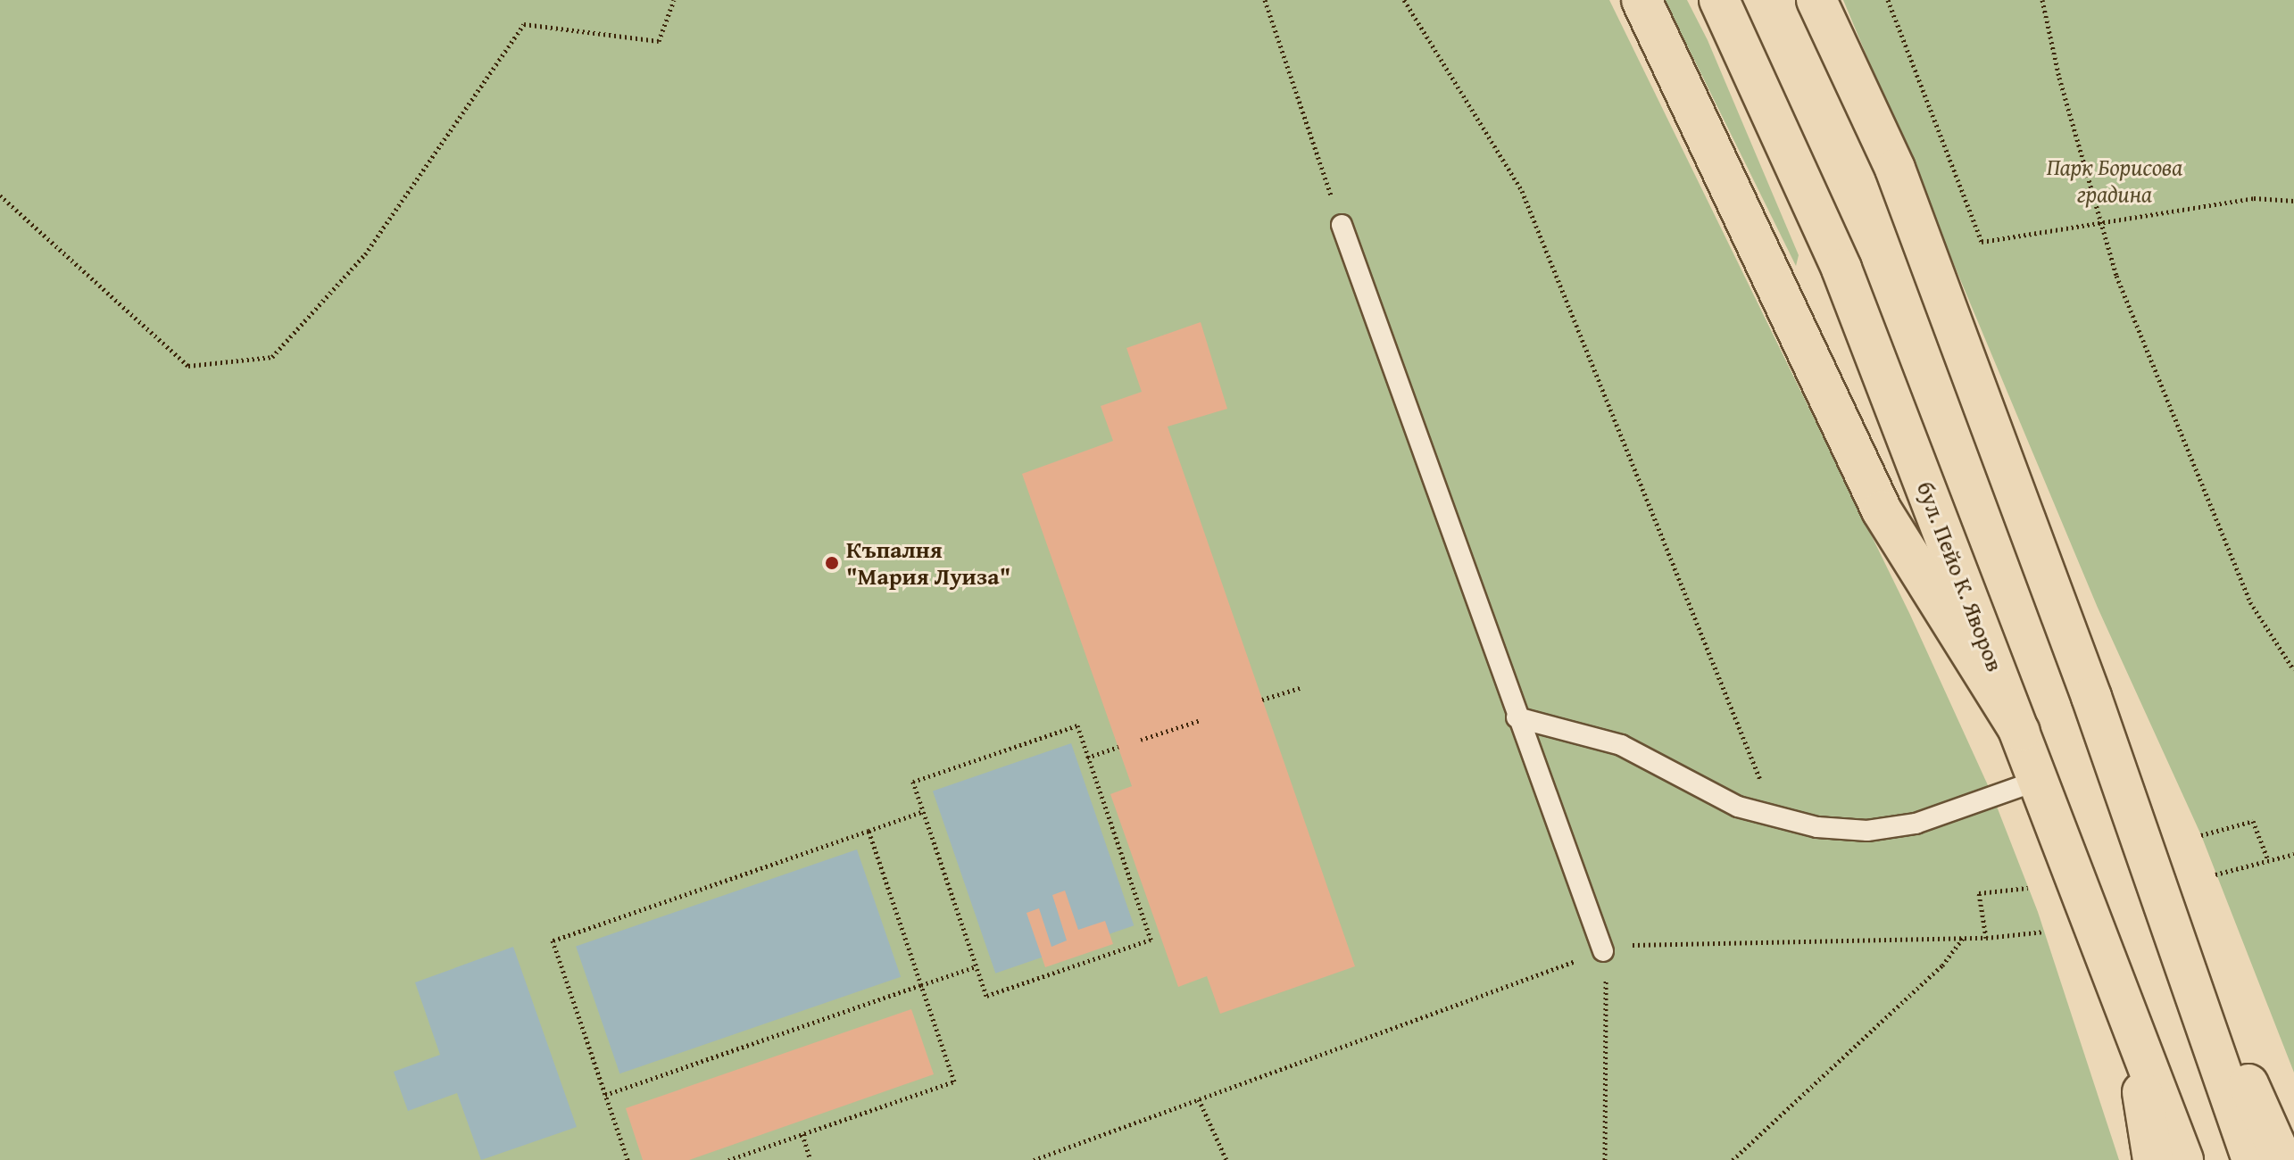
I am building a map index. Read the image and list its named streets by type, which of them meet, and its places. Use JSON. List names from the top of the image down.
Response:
{
  "streets": {
    "main road": ["бул. Пейо К. Яворов"]
  },
  "parks": ["Парк Борисова градина"],
  "places": ["Къпалня \"Мария Луиза\""]
}
